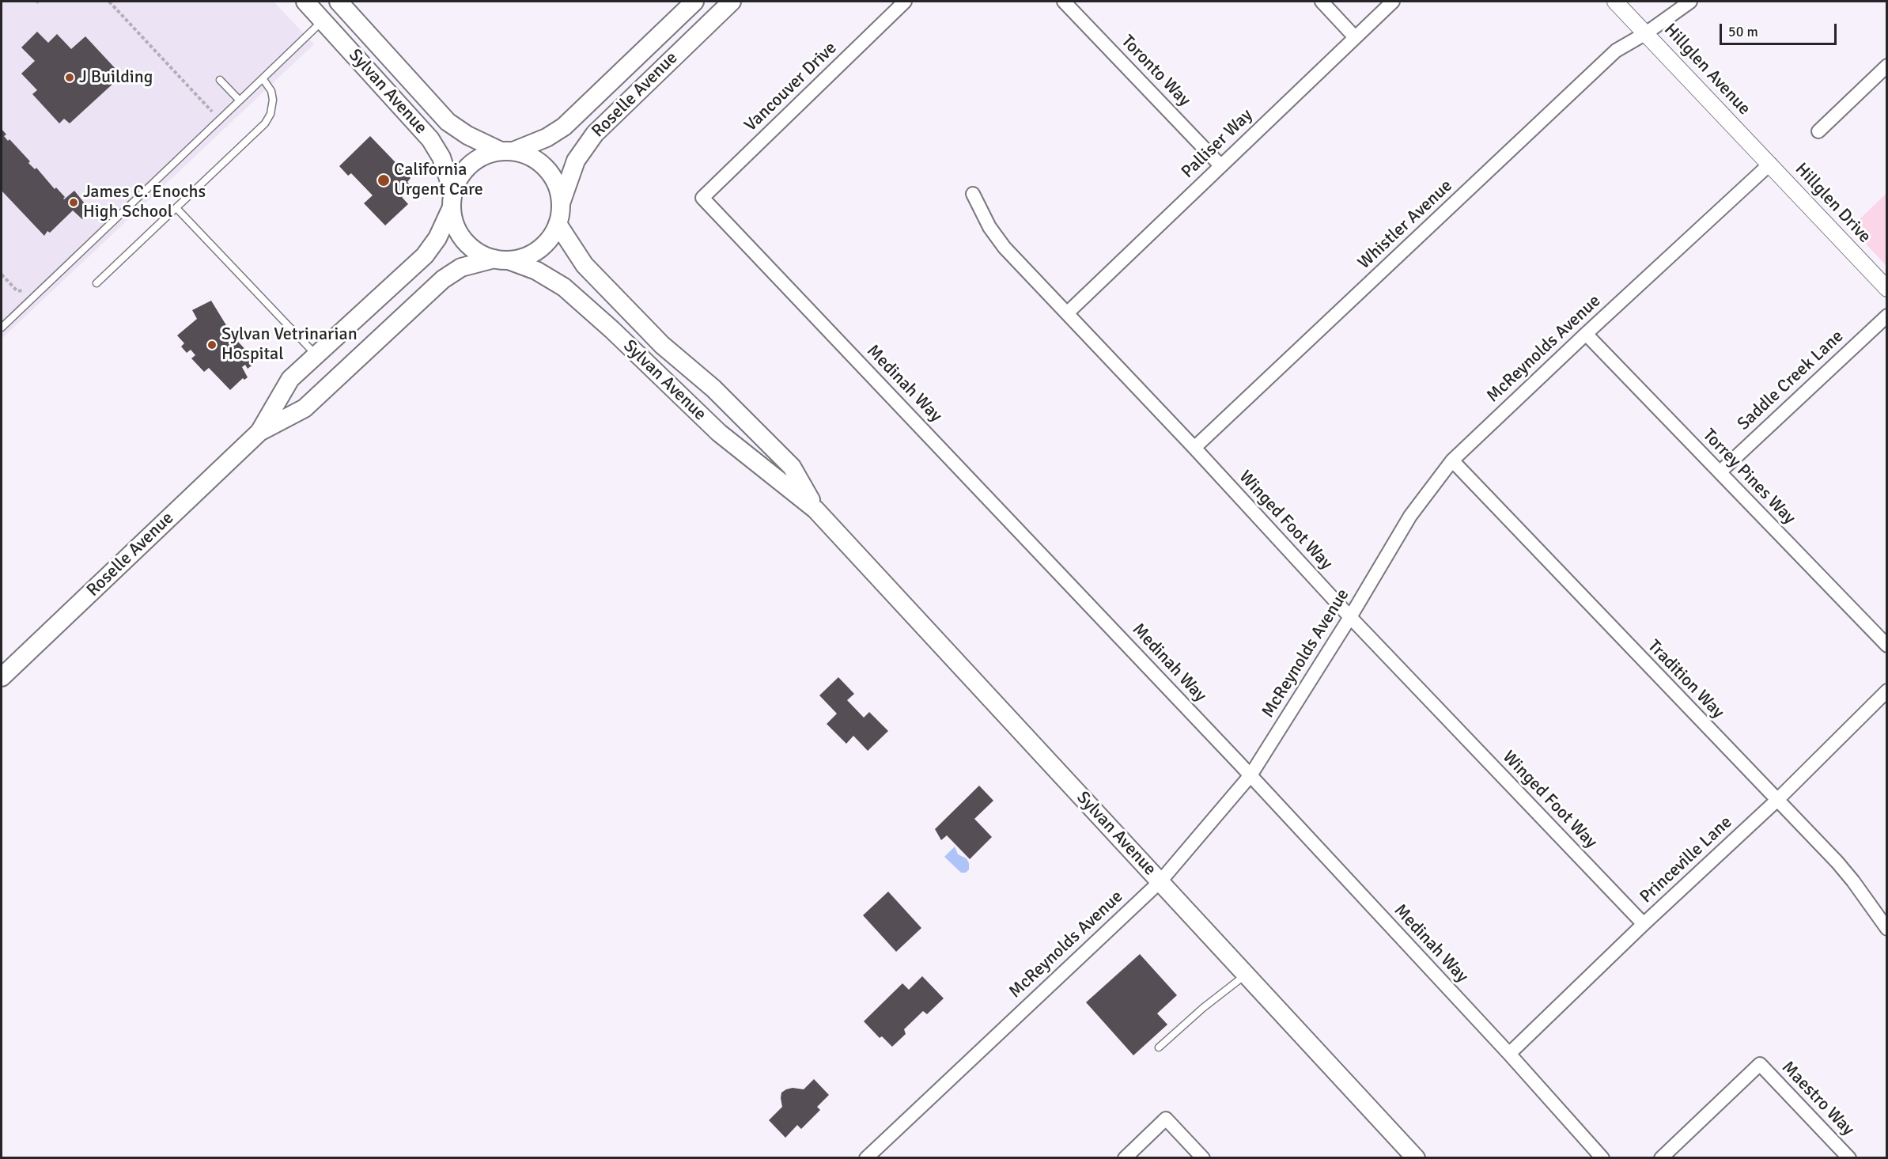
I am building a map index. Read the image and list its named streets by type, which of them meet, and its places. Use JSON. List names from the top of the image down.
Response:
{
  "streets": {
    "main road": ["Sylvan Avenue", "Roselle Avenue"],
    "street": [
      "Hillglen Avenue",
      "Toronto Way",
      "Vancouver Drive",
      "Palliser Way",
      "Hillglen Drive",
      "Whistler Avenue",
      "McReynolds Avenue",
      "Saddle Creek Lane",
      "Medinah Way",
      "Torrey Pines Way",
      "Winged Foot Way",
      "Tradition Way",
      "Princeville Lane",
      "Maestro Way"
    ]
  },
  "crossings": [
    ["Hillglen Avenue", "Hillglen Drive"],
    ["Hillglen Avenue", "Whistler Avenue"],
    ["Hillglen Avenue", "McReynolds Avenue"],
    ["Toronto Way", "Palliser Way"],
    ["Vancouver Drive", "Medinah Way"],
    ["Sylvan Avenue", "Roselle Avenue"],
    ["Sylvan Avenue", "McReynolds Avenue"],
    ["Palliser Way", "Winged Foot Way"],
    ["Hillglen Drive", "McReynolds Avenue"],
    ["Whistler Avenue", "Winged Foot Way"],
    ["McReynolds Avenue", "Medinah Way"],
    ["McReynolds Avenue", "Torrey Pines Way"],
    ["McReynolds Avenue", "Winged Foot Way"],
    ["McReynolds Avenue", "Tradition Way"],
    ["Saddle Creek Lane", "Torrey Pines Way"],
    ["Medinah Way", "Princeville Lane"],
    ["Winged Foot Way", "Princeville Lane"],
    ["Tradition Way", "Princeville Lane"]
  ],
  "places": [
    "J Building",
    "California Urgent Care",
    "James C. Enochs High School",
    "Sylvan Vetrinarian Hospital"
  ],
  "scale_bar": "50 m"
}
